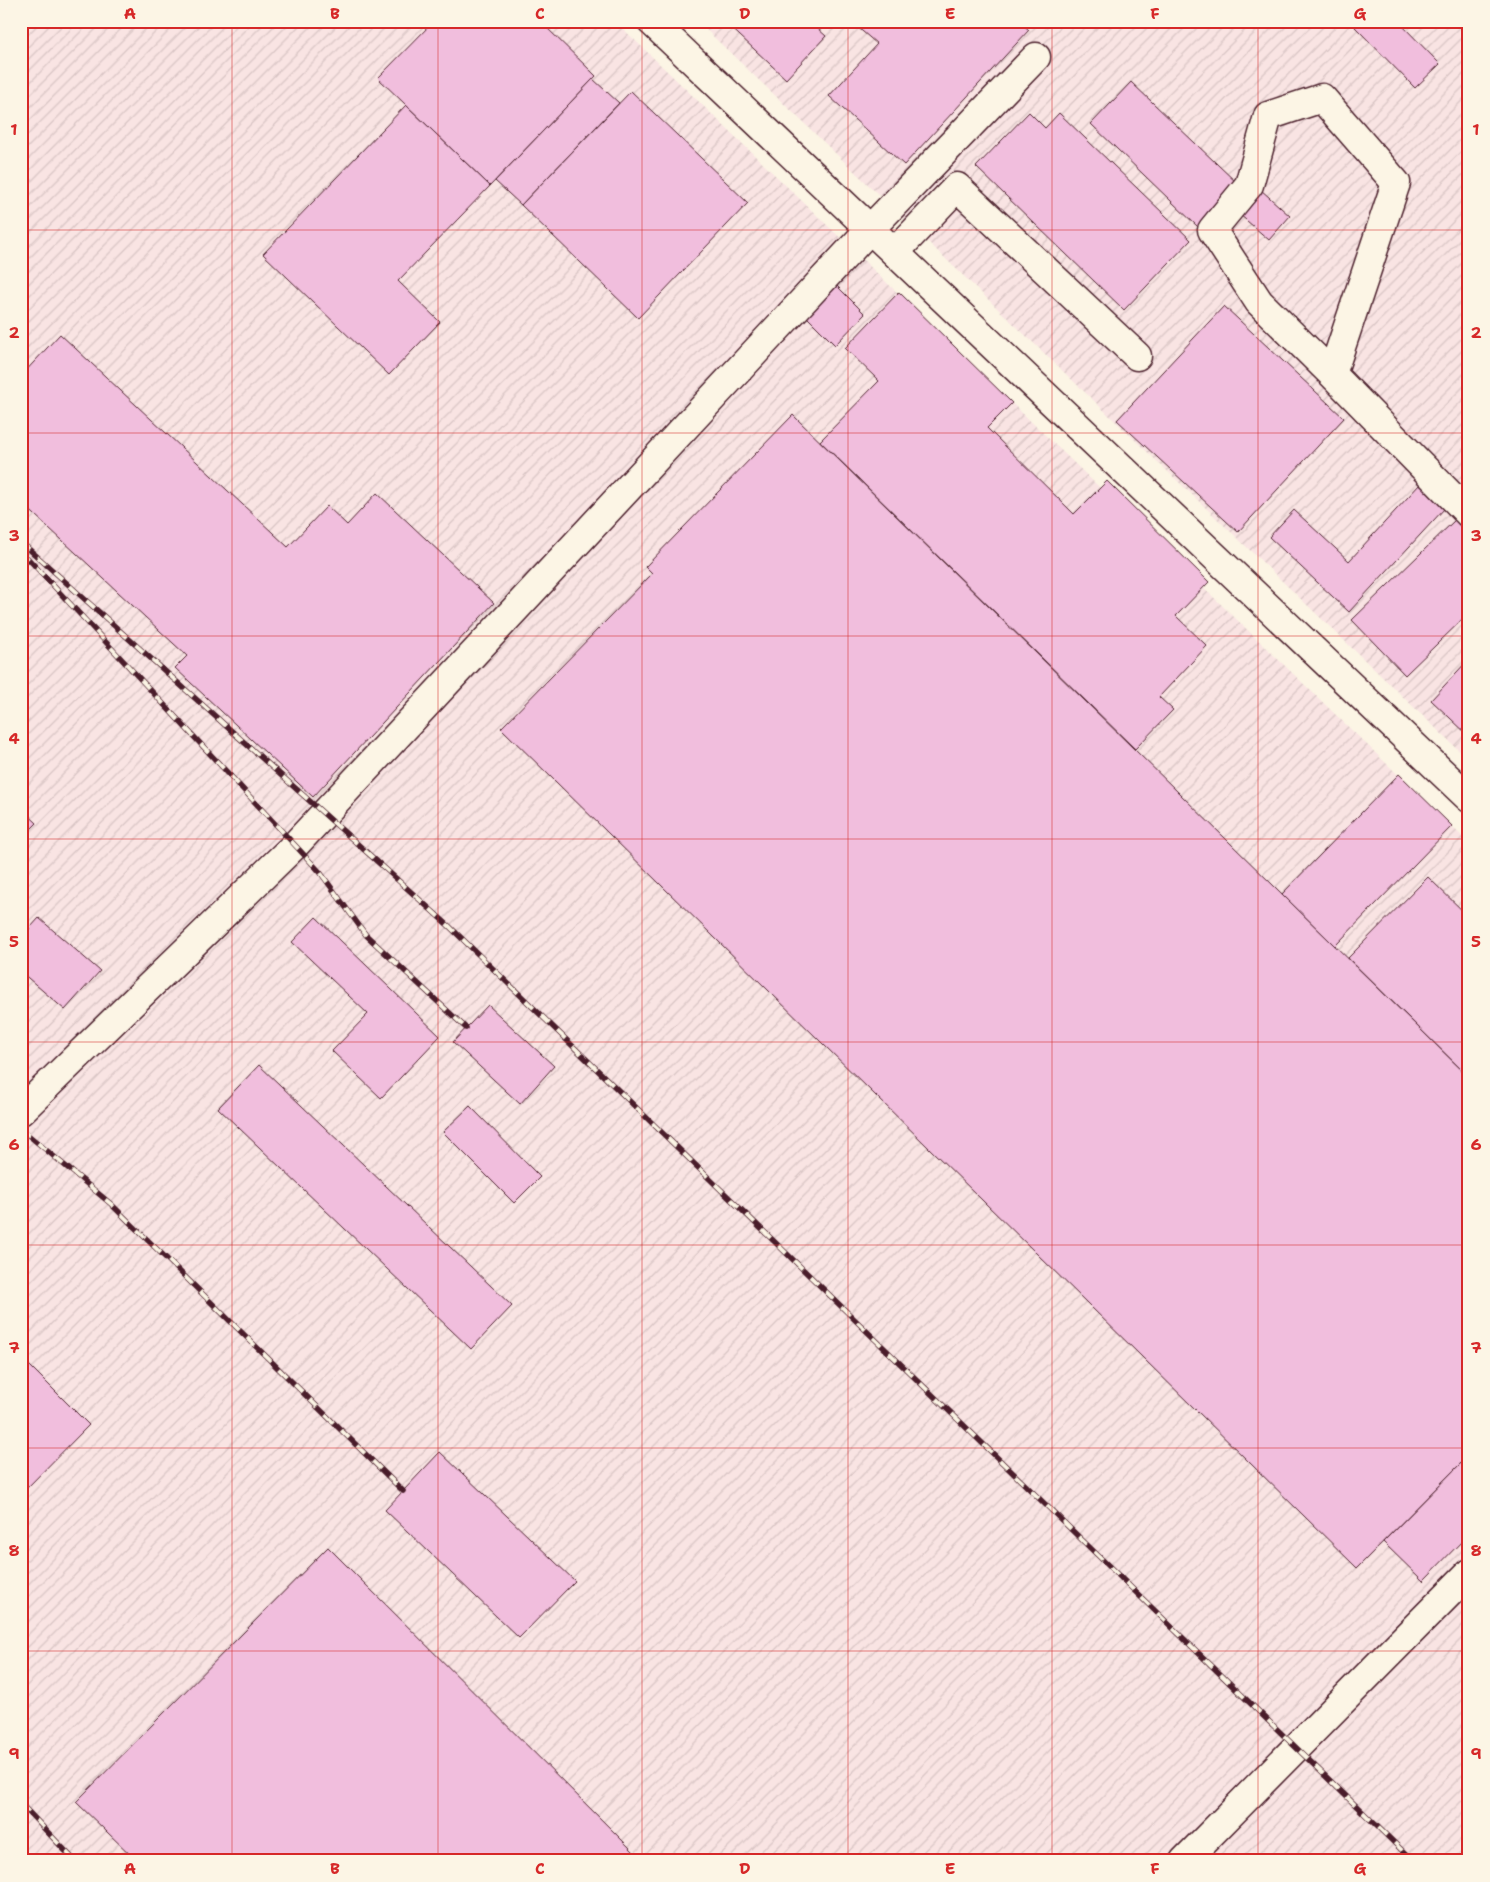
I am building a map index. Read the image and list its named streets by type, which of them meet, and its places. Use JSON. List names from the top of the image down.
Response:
{
  "grid": {
    "columns": [
      "A",
      "B",
      "C",
      "D",
      "E",
      "F",
      "G"
    ],
    "rows": [
      "1",
      "2",
      "3",
      "4",
      "5",
      "6",
      "7",
      "8",
      "9"
    ]
  }
}
